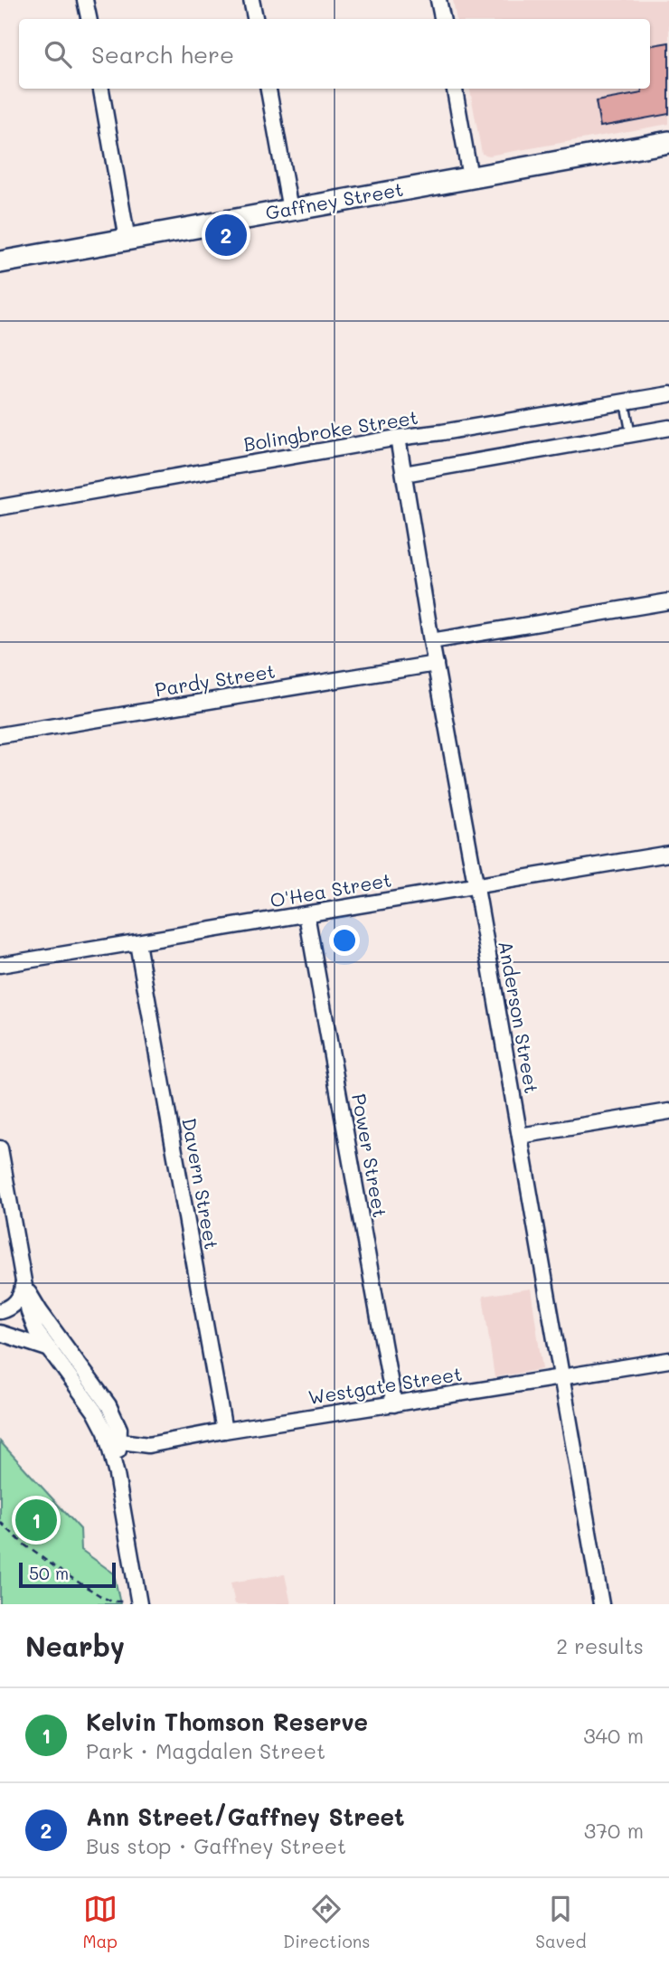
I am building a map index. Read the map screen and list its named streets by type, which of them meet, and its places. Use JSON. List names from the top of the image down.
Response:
{
  "streets": {
    "main road": ["Gaffney Street"],
    "street": [
      "Bolingbroke Street",
      "Pardy Street",
      "O'Hea Street",
      "Anderson Street",
      "Power Street",
      "Davern Street",
      "Westgate Street"
    ]
  },
  "crossings": [
    ["Bolingbroke Street", "Anderson Street"],
    ["Pardy Street", "Anderson Street"],
    ["O'Hea Street", "Anderson Street"],
    ["O'Hea Street", "Power Street"],
    ["O'Hea Street", "Davern Street"],
    ["Anderson Street", "Westgate Street"],
    ["Power Street", "Westgate Street"],
    ["Davern Street", "Westgate Street"]
  ],
  "scale_bar": "50 m",
  "page": {
    "search": "Search here",
    "pins": ["2", "1"],
    "scale": "50 m",
    "heading": ["Nearby", "2 results"],
    "list": [
      {
        "mark": "1",
        "name": "Kelvin Thomson Reserve",
        "note": "Park · Magdalen Street",
        "value": "340 m"
      },
      {
        "mark": "2",
        "name": "Ann Street/Gaffney Street",
        "note": "Bus stop · Gaffney Street",
        "value": "370 m"
      }
    ],
    "nav": ["Map", "Directions", "Saved"]
  }
}
